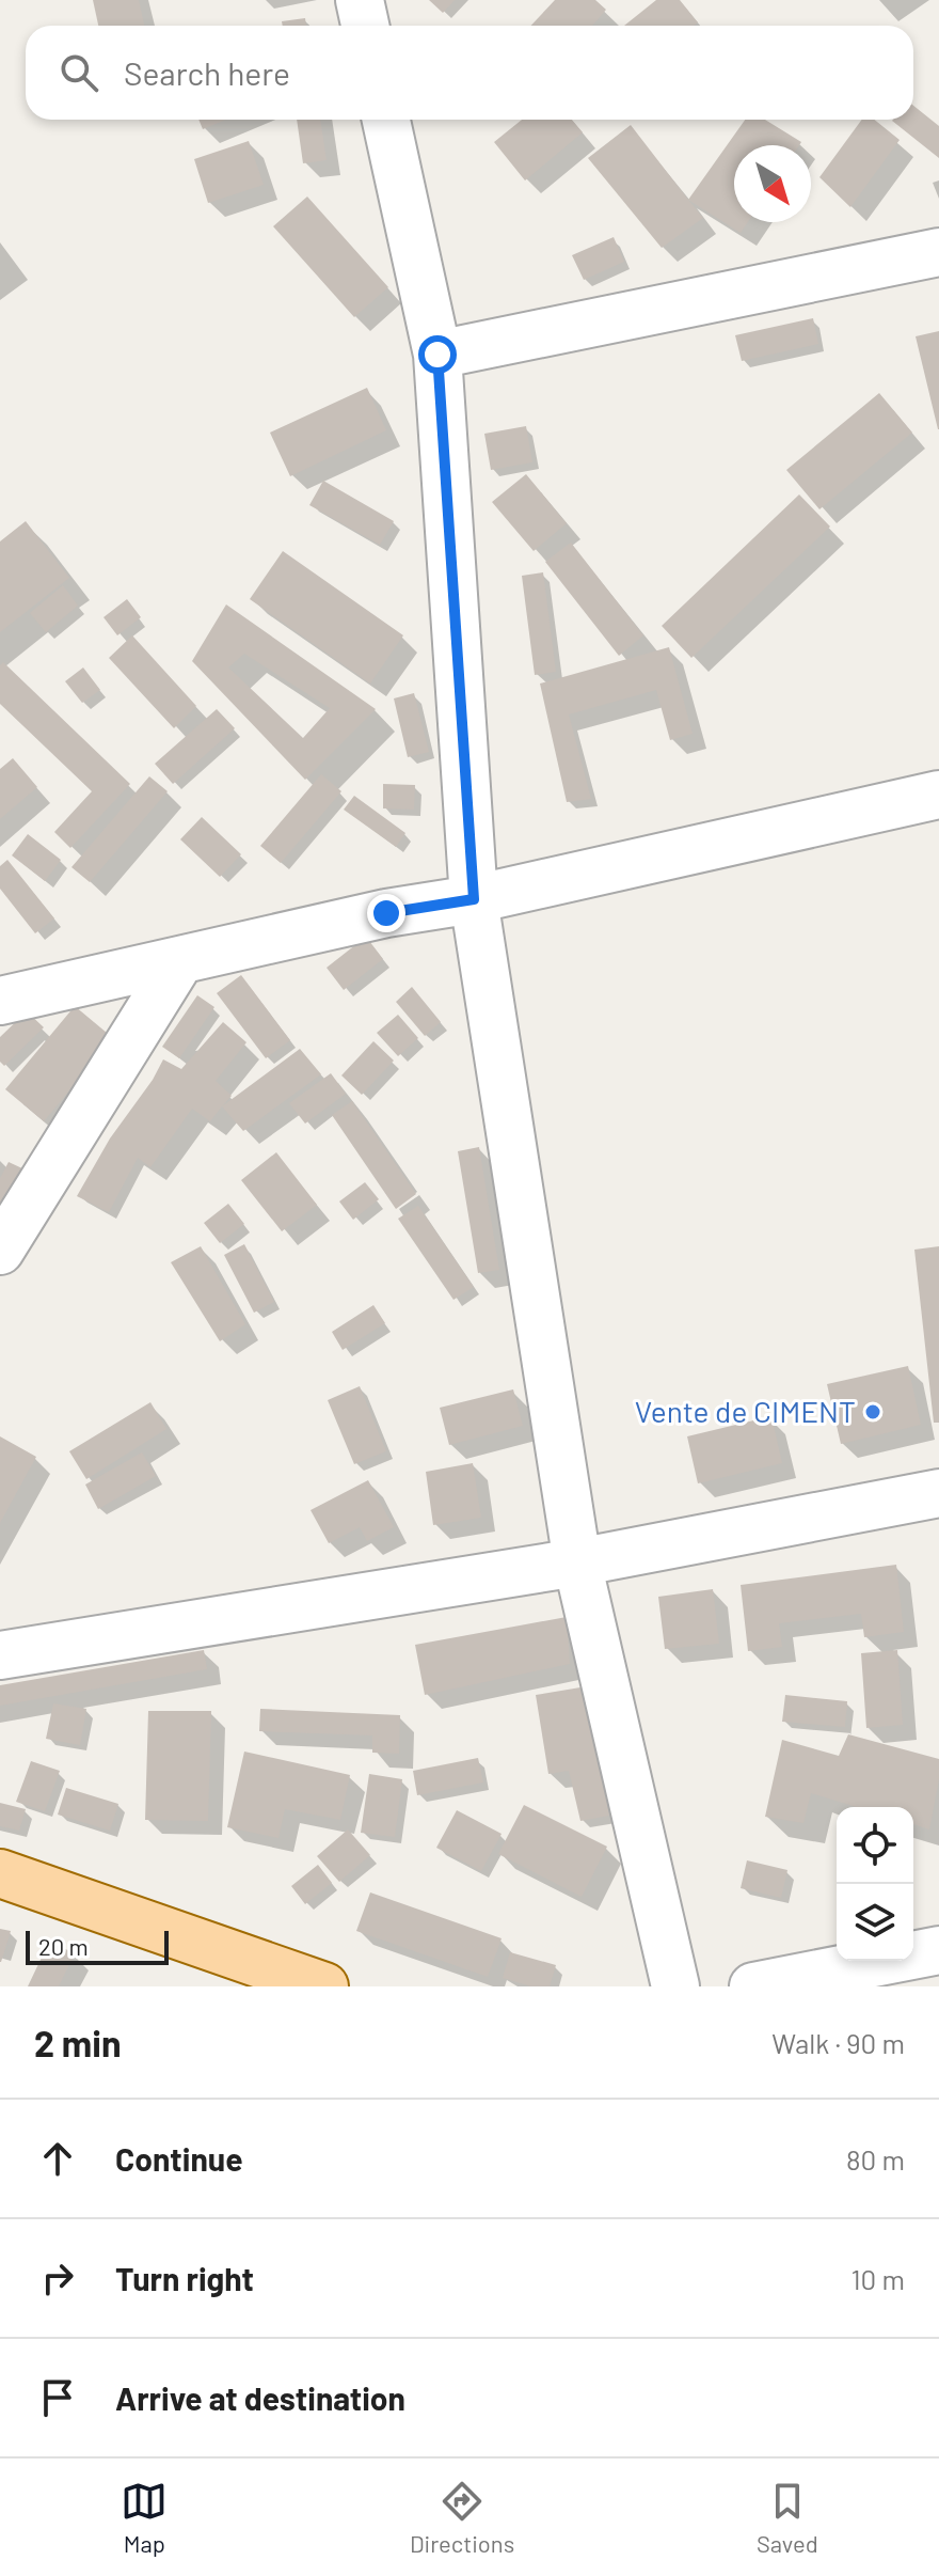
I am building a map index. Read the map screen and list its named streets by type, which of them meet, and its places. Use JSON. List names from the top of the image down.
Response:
{
  "places": ["Vente de CIMENT"],
  "scale_bar": "20 m",
  "north": "bottom right",
  "page": {
    "search": "Search here",
    "scale": "20 m",
    "heading": ["2 min", "Walk · 90 m"],
    "list": [
      ["Continue", "80 m"],
      ["Turn right", "10 m"],
      "Arrive at destination"
    ],
    "nav": ["Map", "Directions", "Saved"]
  }
}
